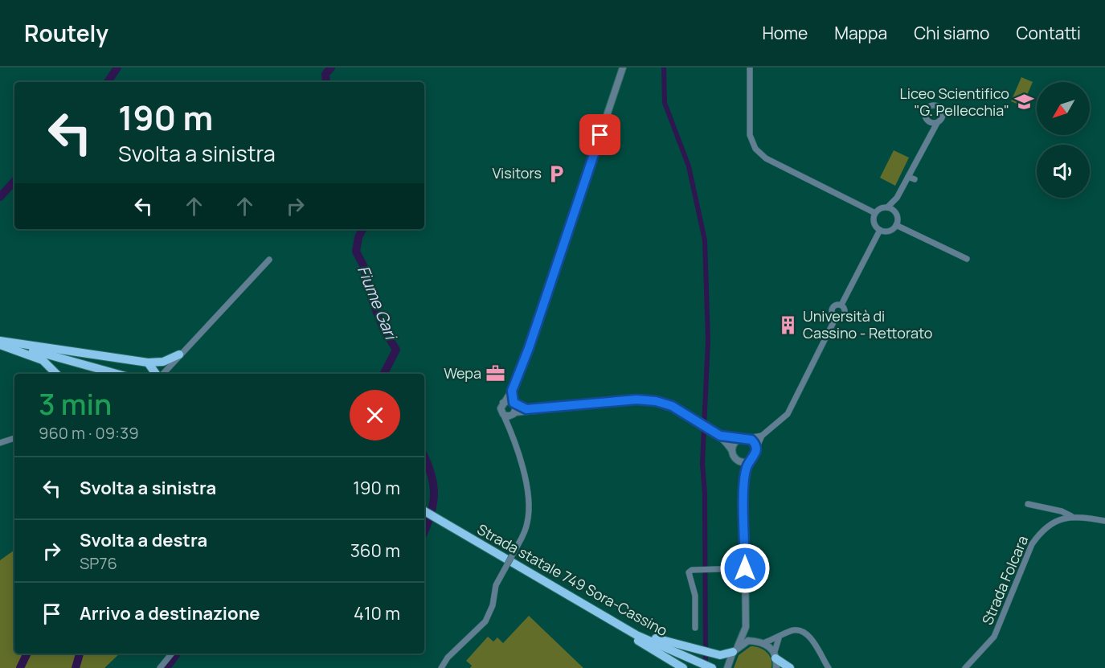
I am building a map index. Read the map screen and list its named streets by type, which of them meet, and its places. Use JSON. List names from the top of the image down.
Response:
{
  "streets": {
    "highway": ["Strada statale 749 Sora-Cassino"],
    "street": ["Strada Folcara"]
  },
  "water": ["Fiume Gari"],
  "places": {
    "school or university": ["Liceo Scientifico \"G. Pellecchia\""],
    "parking": ["Visitors"],
    "building": ["Università di Cassino - Rettorato"],
    "office": ["Wepa"]
  },
  "north": "bottom left",
  "page": {
    "header": "Routely",
    "nav": [
      "Home",
      "Mappa",
      "Chi siamo",
      "Contatti"
    ],
    "turn": ["190 m", "Svolta a sinistra"],
    "heading": ["3 min", "960 m · 09:39"],
    "list": [
      {
        "name": "Svolta a sinistra",
        "value": "190 m"
      },
      {
        "name": "Svolta a destra",
        "note": "SP76",
        "value": "360 m"
      },
      {
        "name": "Arrivo a destinazione",
        "value": "410 m"
      }
    ]
  }
}
